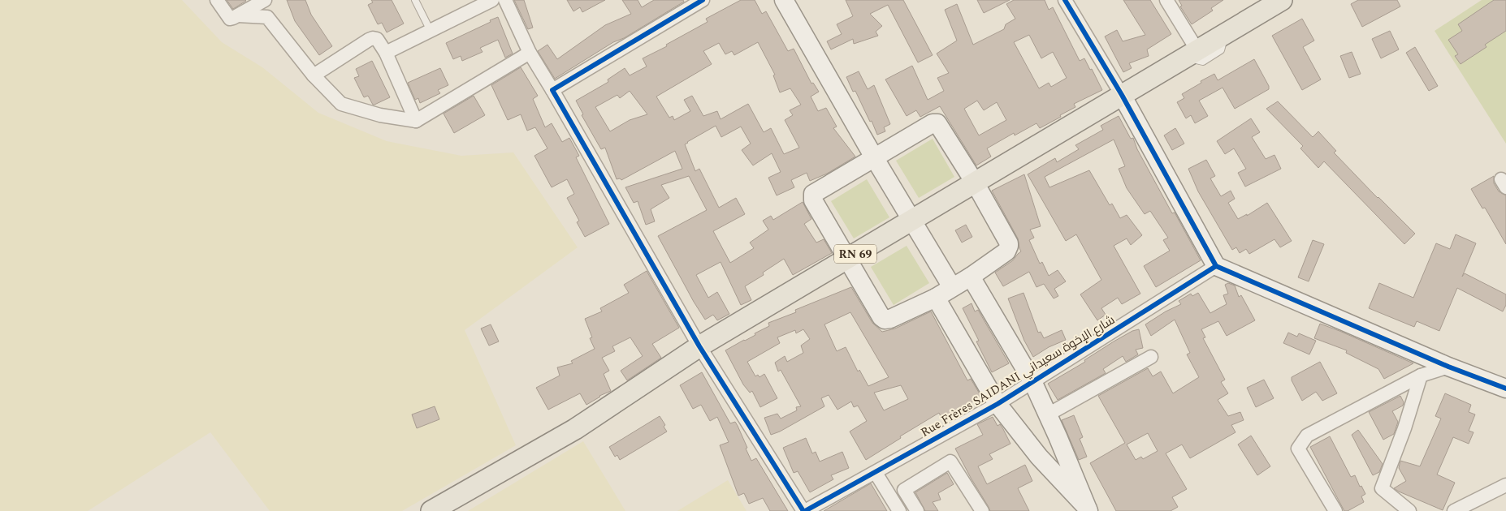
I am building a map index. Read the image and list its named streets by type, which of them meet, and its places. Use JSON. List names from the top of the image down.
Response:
{
  "streets": {
    "main road": ["RN 69"],
    "street": ["Rue Frères SAIDANI شارع الإخوة سعيداني"]
  }
}
